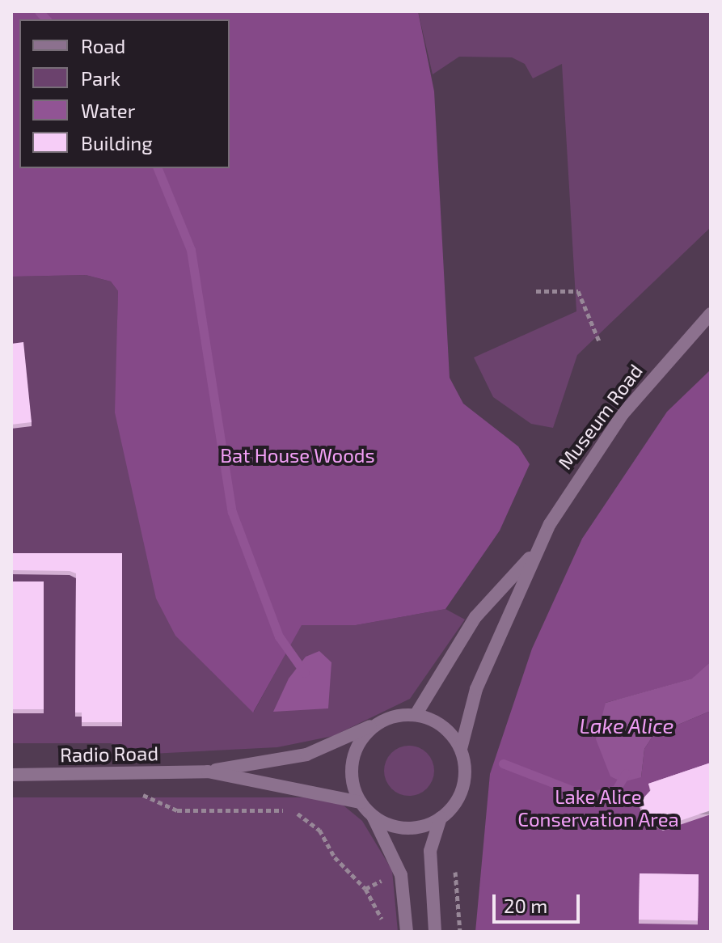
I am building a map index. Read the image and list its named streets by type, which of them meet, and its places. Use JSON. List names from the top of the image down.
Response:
{
  "streets": {
    "street": ["Museum Road", "Radio Road"]
  },
  "crossings": [
    ["Museum Road", "Radio Road"]
  ],
  "water": ["Lake Alice"],
  "parks": ["Bat House Woods", "Lake Alice Conservation Area"],
  "legend": [
    "Road",
    "Park",
    "Water",
    "Building"
  ],
  "scale_bar": "20 m"
}
